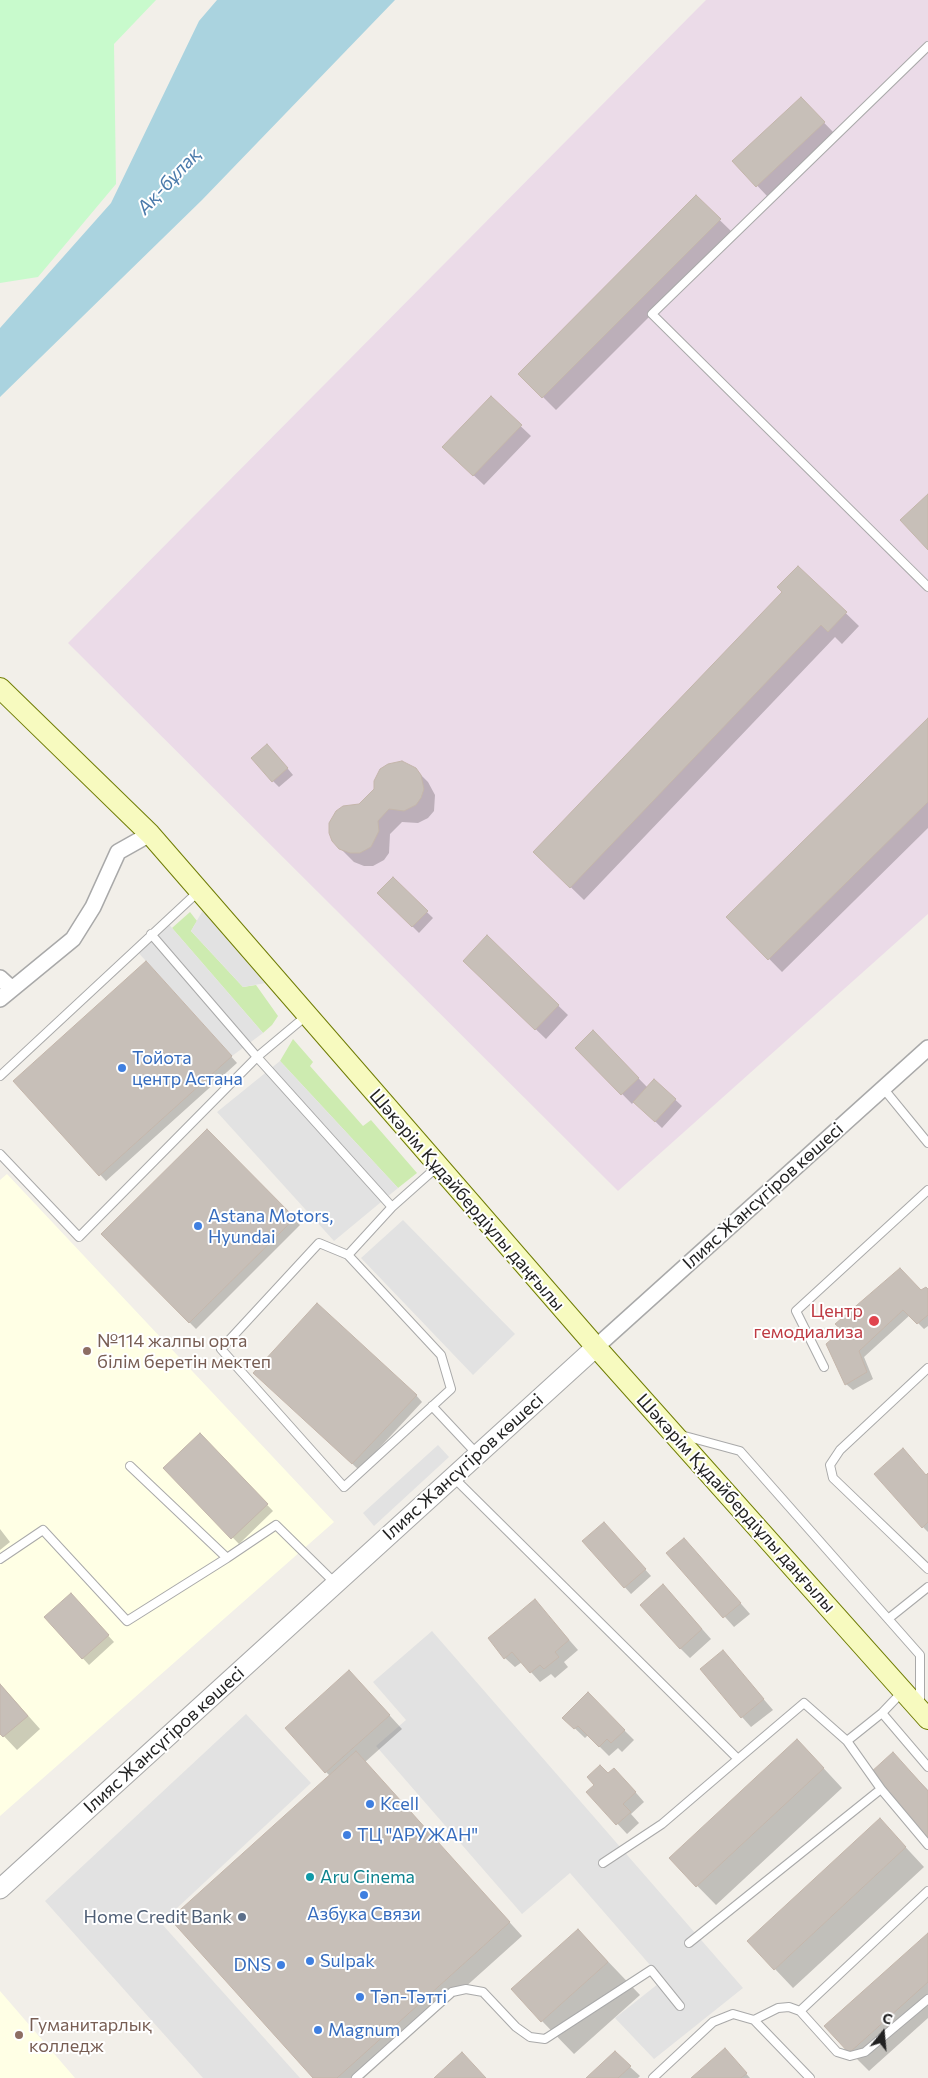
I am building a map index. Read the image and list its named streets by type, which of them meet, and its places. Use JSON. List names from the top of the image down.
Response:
{
  "streets": {
    "main road": ["Шәкәрім Құдайбердіұлы даңғылы"],
    "street": ["Ілияс Жансүгіров көшесі"]
  },
  "crossings": [
    ["Ілияс Жансүгіров көшесі", "Шәкәрім Құдайбердіұлы даңғылы"]
  ],
  "water": ["Ақ-бұлақ"],
  "places": [
    "Тойота центр Астана",
    "Astana Motors, Hyundai",
    "Центр гемодиализа",
    "№114 жалпы орта білім беретін мектеп",
    "Kcell",
    "ТЦ \"АРУЖАН\"",
    "Aru Cinema",
    "Азбука Связи",
    "Home Credit Bank",
    "Sulpak",
    "DNS",
    "Тәп-Тәтті",
    "Magnum",
    "Гуманитарлық колледж"
  ],
  "north": "top"
}
